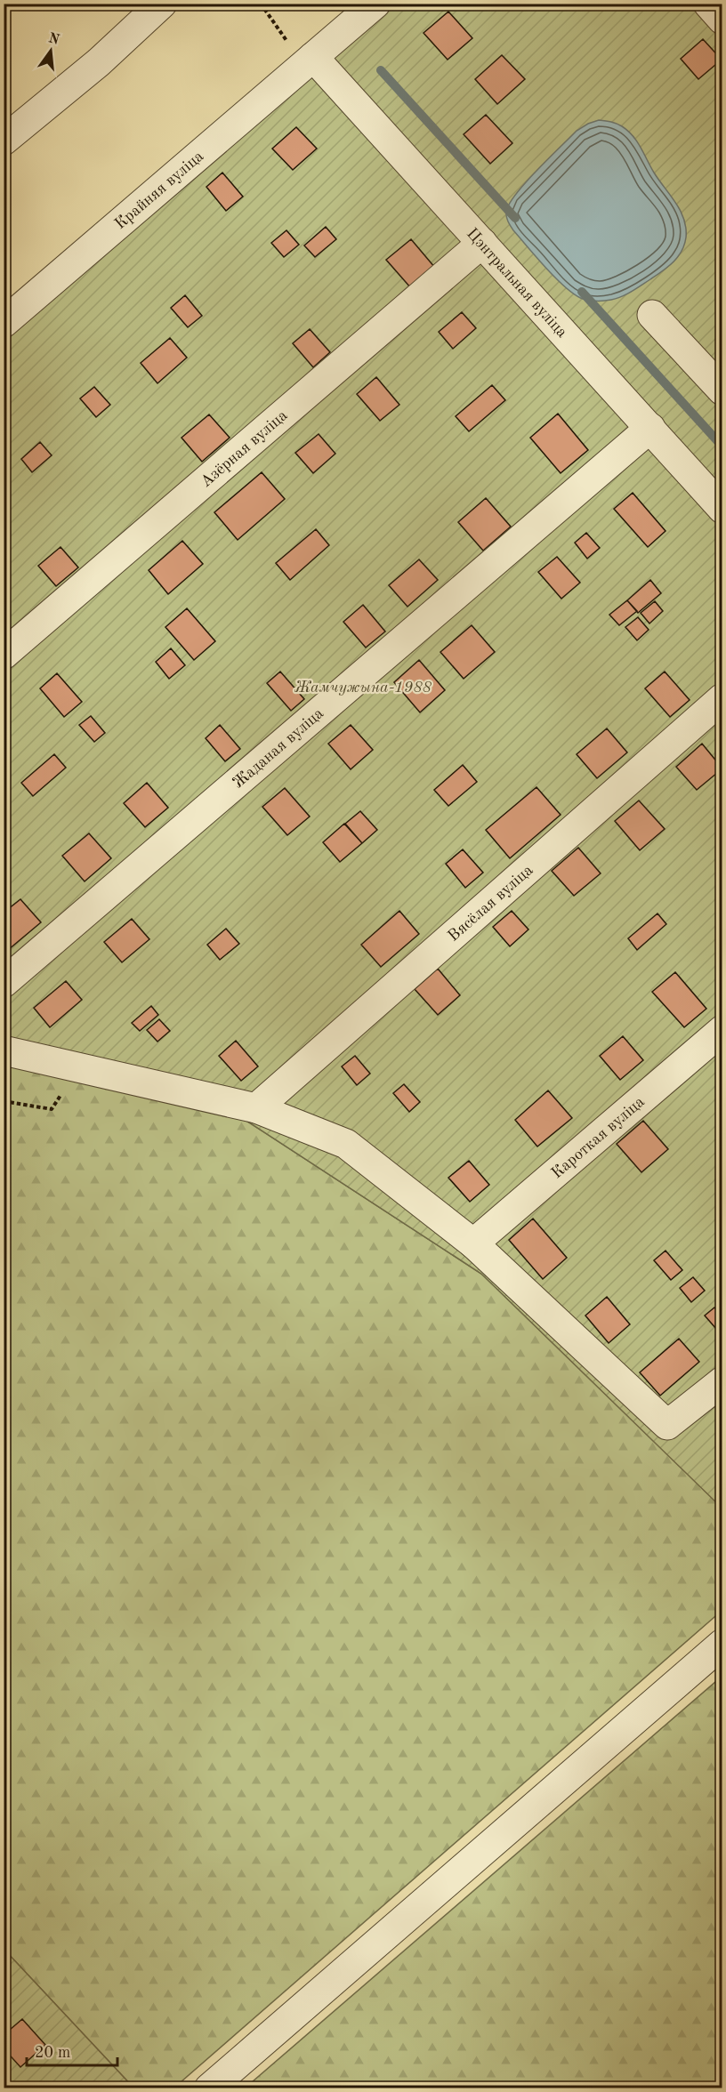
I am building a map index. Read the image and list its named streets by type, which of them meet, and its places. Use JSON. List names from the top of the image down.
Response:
{
  "streets": {
    "street": [
      "Крайняя вуліца",
      "Цэнтральная вуліца",
      "Азёрная вуліца",
      "Жаданая вуліца",
      "Вясёлая вуліца",
      "Кароткая вуліца"
    ]
  },
  "crossings": [
    ["Крайняя вуліца", "Цэнтральная вуліца"],
    ["Цэнтральная вуліца", "Азёрная вуліца"],
    ["Цэнтральная вуліца", "Жаданая вуліца"]
  ],
  "parks": ["Жамчужына-1988"],
  "scale_bar": "20 m",
  "north": "top"
}
